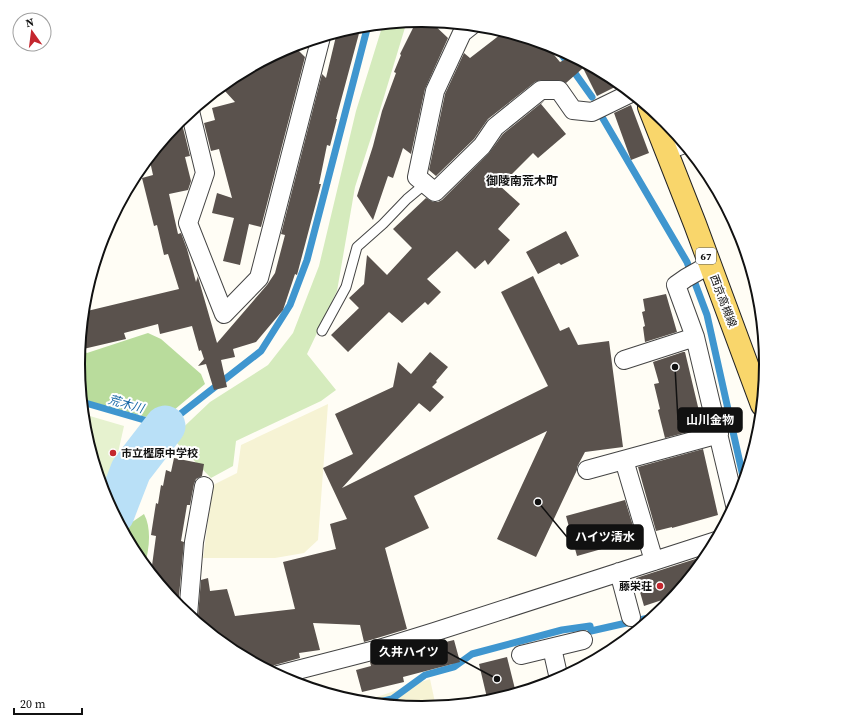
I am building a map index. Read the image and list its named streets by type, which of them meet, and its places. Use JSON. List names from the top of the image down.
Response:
{
  "streets": {
    "main road": ["67", "西京高槻線"]
  },
  "districts": ["御陵南荒木町"],
  "water": ["荒木川"],
  "places": [
    "山川金物",
    "市立樫原中学校",
    "ハイツ清水",
    "藤栄荘",
    "久井ハイツ"
  ],
  "scale_bar": "20 m",
  "north": "top"
}
